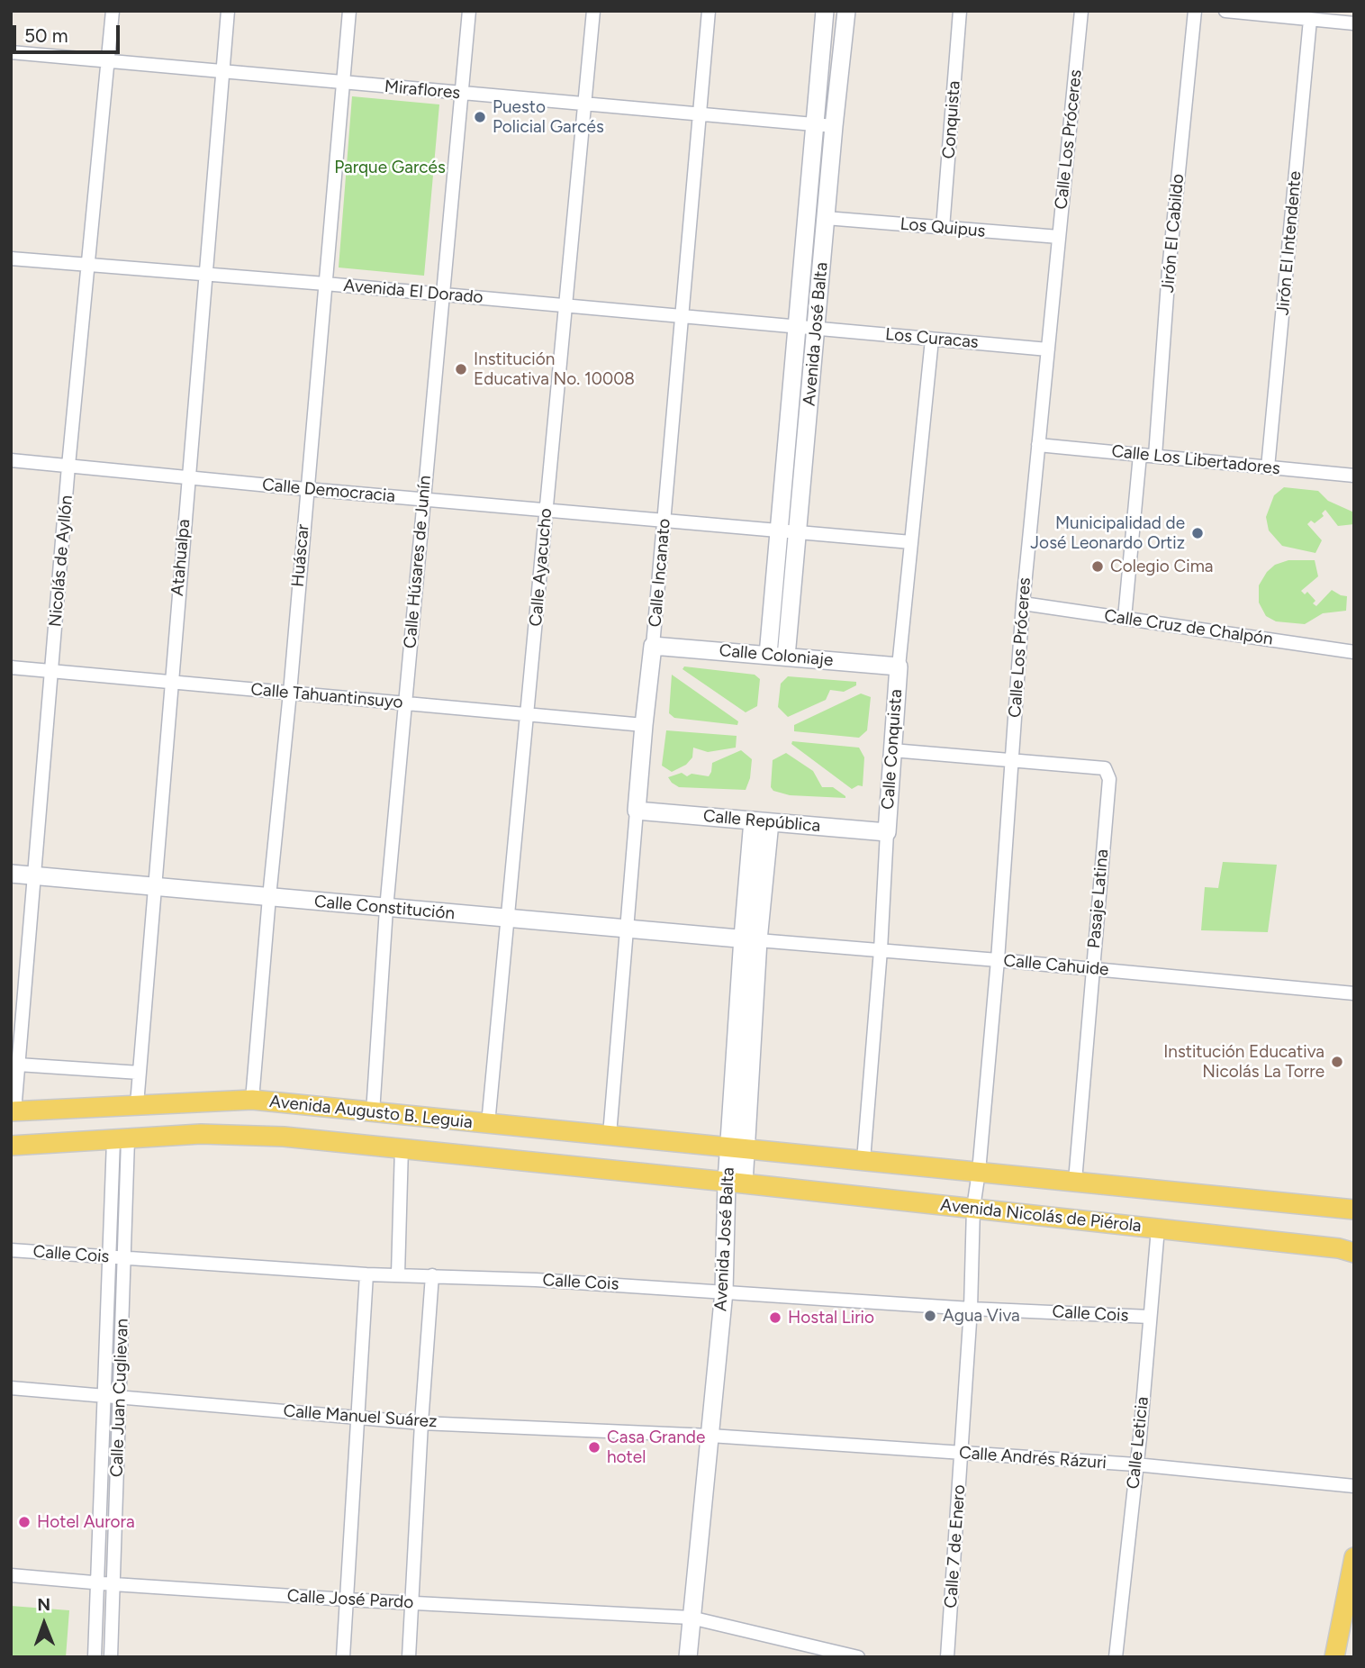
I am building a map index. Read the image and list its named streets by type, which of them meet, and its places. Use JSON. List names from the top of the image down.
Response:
{
  "streets": {
    "main road": ["Avenida Augusto B. Leguia", "Avenida Nicolás de Piérola"],
    "street": [
      "Miraflores",
      "Conquista",
      "Calle Los Próceres",
      "Los Quipus",
      "Jirón El Cabildo",
      "Jirón El Intendente",
      "Avenida El Dorado",
      "Avenida José Balta",
      "Los Curacas",
      "Calle Los Libertadores",
      "Calle Democracia",
      "Huáscar",
      "Atahualpa",
      "Nicolás de Ayllón",
      "Calle Húsares de Junín",
      "Calle Ayacucho",
      "Calle Incanato",
      "Calle Cruz de Chalpón",
      "Calle Coloniaje",
      "Calle Tahuantinsuyo",
      "Calle Conquista",
      "Calle República",
      "Pasaje Latina",
      "Calle Constitución",
      "Calle Cahuide",
      "Calle Cois",
      "Calle Juan Cuglievan",
      "Calle Manuel Suárez",
      "Calle Leticia",
      "Calle Andrés Rázuri",
      "Calle 7 de Enero",
      "Calle José Pardo"
    ]
  },
  "crossings": [
    ["Miraflores", "Avenida José Balta"],
    ["Miraflores", "Huáscar"],
    ["Miraflores", "Atahualpa"],
    ["Miraflores", "Nicolás de Ayllón"],
    ["Miraflores", "Calle Húsares de Junín"],
    ["Miraflores", "Calle Ayacucho"],
    ["Miraflores", "Calle Incanato"],
    ["Conquista", "Los Quipus"],
    ["Calle Los Próceres", "Los Quipus"],
    ["Calle Los Próceres", "Los Curacas"],
    ["Calle Los Próceres", "Calle Los Libertadores"],
    ["Calle Los Próceres", "Calle Cruz de Chalpón"],
    ["Calle Los Próceres", "Pasaje Latina"],
    ["Calle Los Próceres", "Calle Cahuide"],
    ["Calle Los Próceres", "Calle 7 de Enero"],
    ["Los Quipus", "Avenida José Balta"],
    ["Jirón El Cabildo", "Calle Los Libertadores"],
    ["Jirón El Intendente", "Calle Los Libertadores"],
    ["Avenida El Dorado", "Avenida José Balta"],
    ["Avenida El Dorado", "Los Curacas"],
    ["Avenida El Dorado", "Huáscar"],
    ["Avenida El Dorado", "Atahualpa"],
    ["Avenida El Dorado", "Nicolás de Ayllón"],
    ["Avenida El Dorado", "Calle Húsares de Junín"],
    ["Avenida El Dorado", "Calle Ayacucho"],
    ["Avenida El Dorado", "Calle Incanato"],
    ["Avenida José Balta", "Los Curacas"],
    ["Avenida José Balta", "Calle Democracia"],
    ["Avenida José Balta", "Calle Coloniaje"],
    ["Avenida José Balta", "Calle República"],
    ["Avenida José Balta", "Calle Constitución"],
    ["Avenida José Balta", "Calle Cahuide"],
    ["Avenida José Balta", "Avenida Augusto B. Leguia"],
    ["Avenida José Balta", "Avenida Nicolás de Piérola"],
    ["Avenida José Balta", "Calle Cois"],
    ["Avenida José Balta", "Calle Manuel Suárez"],
    ["Avenida José Balta", "Calle Andrés Rázuri"],
    ["Avenida José Balta", "Calle José Pardo"],
    ["Los Curacas", "Calle Conquista"],
    ["Calle Democracia", "Huáscar"],
    ["Calle Democracia", "Atahualpa"],
    ["Calle Democracia", "Nicolás de Ayllón"],
    ["Calle Democracia", "Calle Húsares de Junín"],
    ["Calle Democracia", "Calle Ayacucho"],
    ["Calle Democracia", "Calle Incanato"],
    ["Calle Democracia", "Calle Conquista"],
    ["Huáscar", "Calle Tahuantinsuyo"],
    ["Huáscar", "Calle Constitución"],
    ["Huáscar", "Avenida Augusto B. Leguia"],
    ["Atahualpa", "Calle Tahuantinsuyo"],
    ["Atahualpa", "Calle Constitución"],
    ["Atahualpa", "Avenida Augusto B. Leguia"],
    ["Nicolás de Ayllón", "Calle Tahuantinsuyo"],
    ["Nicolás de Ayllón", "Calle Constitución"],
    ["Nicolás de Ayllón", "Avenida Augusto B. Leguia"],
    ["Calle Húsares de Junín", "Calle Tahuantinsuyo"],
    ["Calle Húsares de Junín", "Calle Constitución"],
    ["Calle Húsares de Junín", "Avenida Augusto B. Leguia"],
    ["Calle Ayacucho", "Calle Tahuantinsuyo"],
    ["Calle Ayacucho", "Calle Constitución"],
    ["Calle Ayacucho", "Avenida Augusto B. Leguia"],
    ["Calle Incanato", "Calle Coloniaje"],
    ["Calle Incanato", "Calle Tahuantinsuyo"],
    ["Calle Incanato", "Calle República"],
    ["Calle Incanato", "Calle Constitución"],
    ["Calle Incanato", "Avenida Augusto B. Leguia"],
    ["Calle Coloniaje", "Calle Conquista"],
    ["Calle Conquista", "Calle República"],
    ["Calle Conquista", "Calle Cahuide"],
    ["Pasaje Latina", "Calle Cahuide"],
    ["Calle Constitución", "Calle Cahuide"],
    ["Avenida Augusto B. Leguia", "Avenida Nicolás de Piérola"],
    ["Avenida Augusto B. Leguia", "Calle Juan Cuglievan"],
    ["Avenida Nicolás de Piérola", "Calle Leticia"],
    ["Avenida Nicolás de Piérola", "Calle 7 de Enero"],
    ["Calle Cois", "Calle Juan Cuglievan"],
    ["Calle Cois", "Calle Leticia"],
    ["Calle Cois", "Calle 7 de Enero"],
    ["Calle Juan Cuglievan", "Calle Manuel Suárez"],
    ["Calle Juan Cuglievan", "Calle José Pardo"],
    ["Calle Manuel Suárez", "Calle Andrés Rázuri"],
    ["Calle Leticia", "Calle Andrés Rázuri"],
    ["Calle Andrés Rázuri", "Calle 7 de Enero"]
  ],
  "parks": ["Parque Garcés"],
  "places": [
    "Puesto Policial Garcés",
    "Institución Educativa No. 10008",
    "Municipalidad de José Leonardo Ortiz",
    "Colegio Cima",
    "Institución Educativa Nicolás La Torre",
    "Agua Viva",
    "Hostal Lirio",
    "Casa Grande hotel",
    "Hotel Aurora"
  ],
  "scale_bar": "50 m",
  "north": "top"
}
